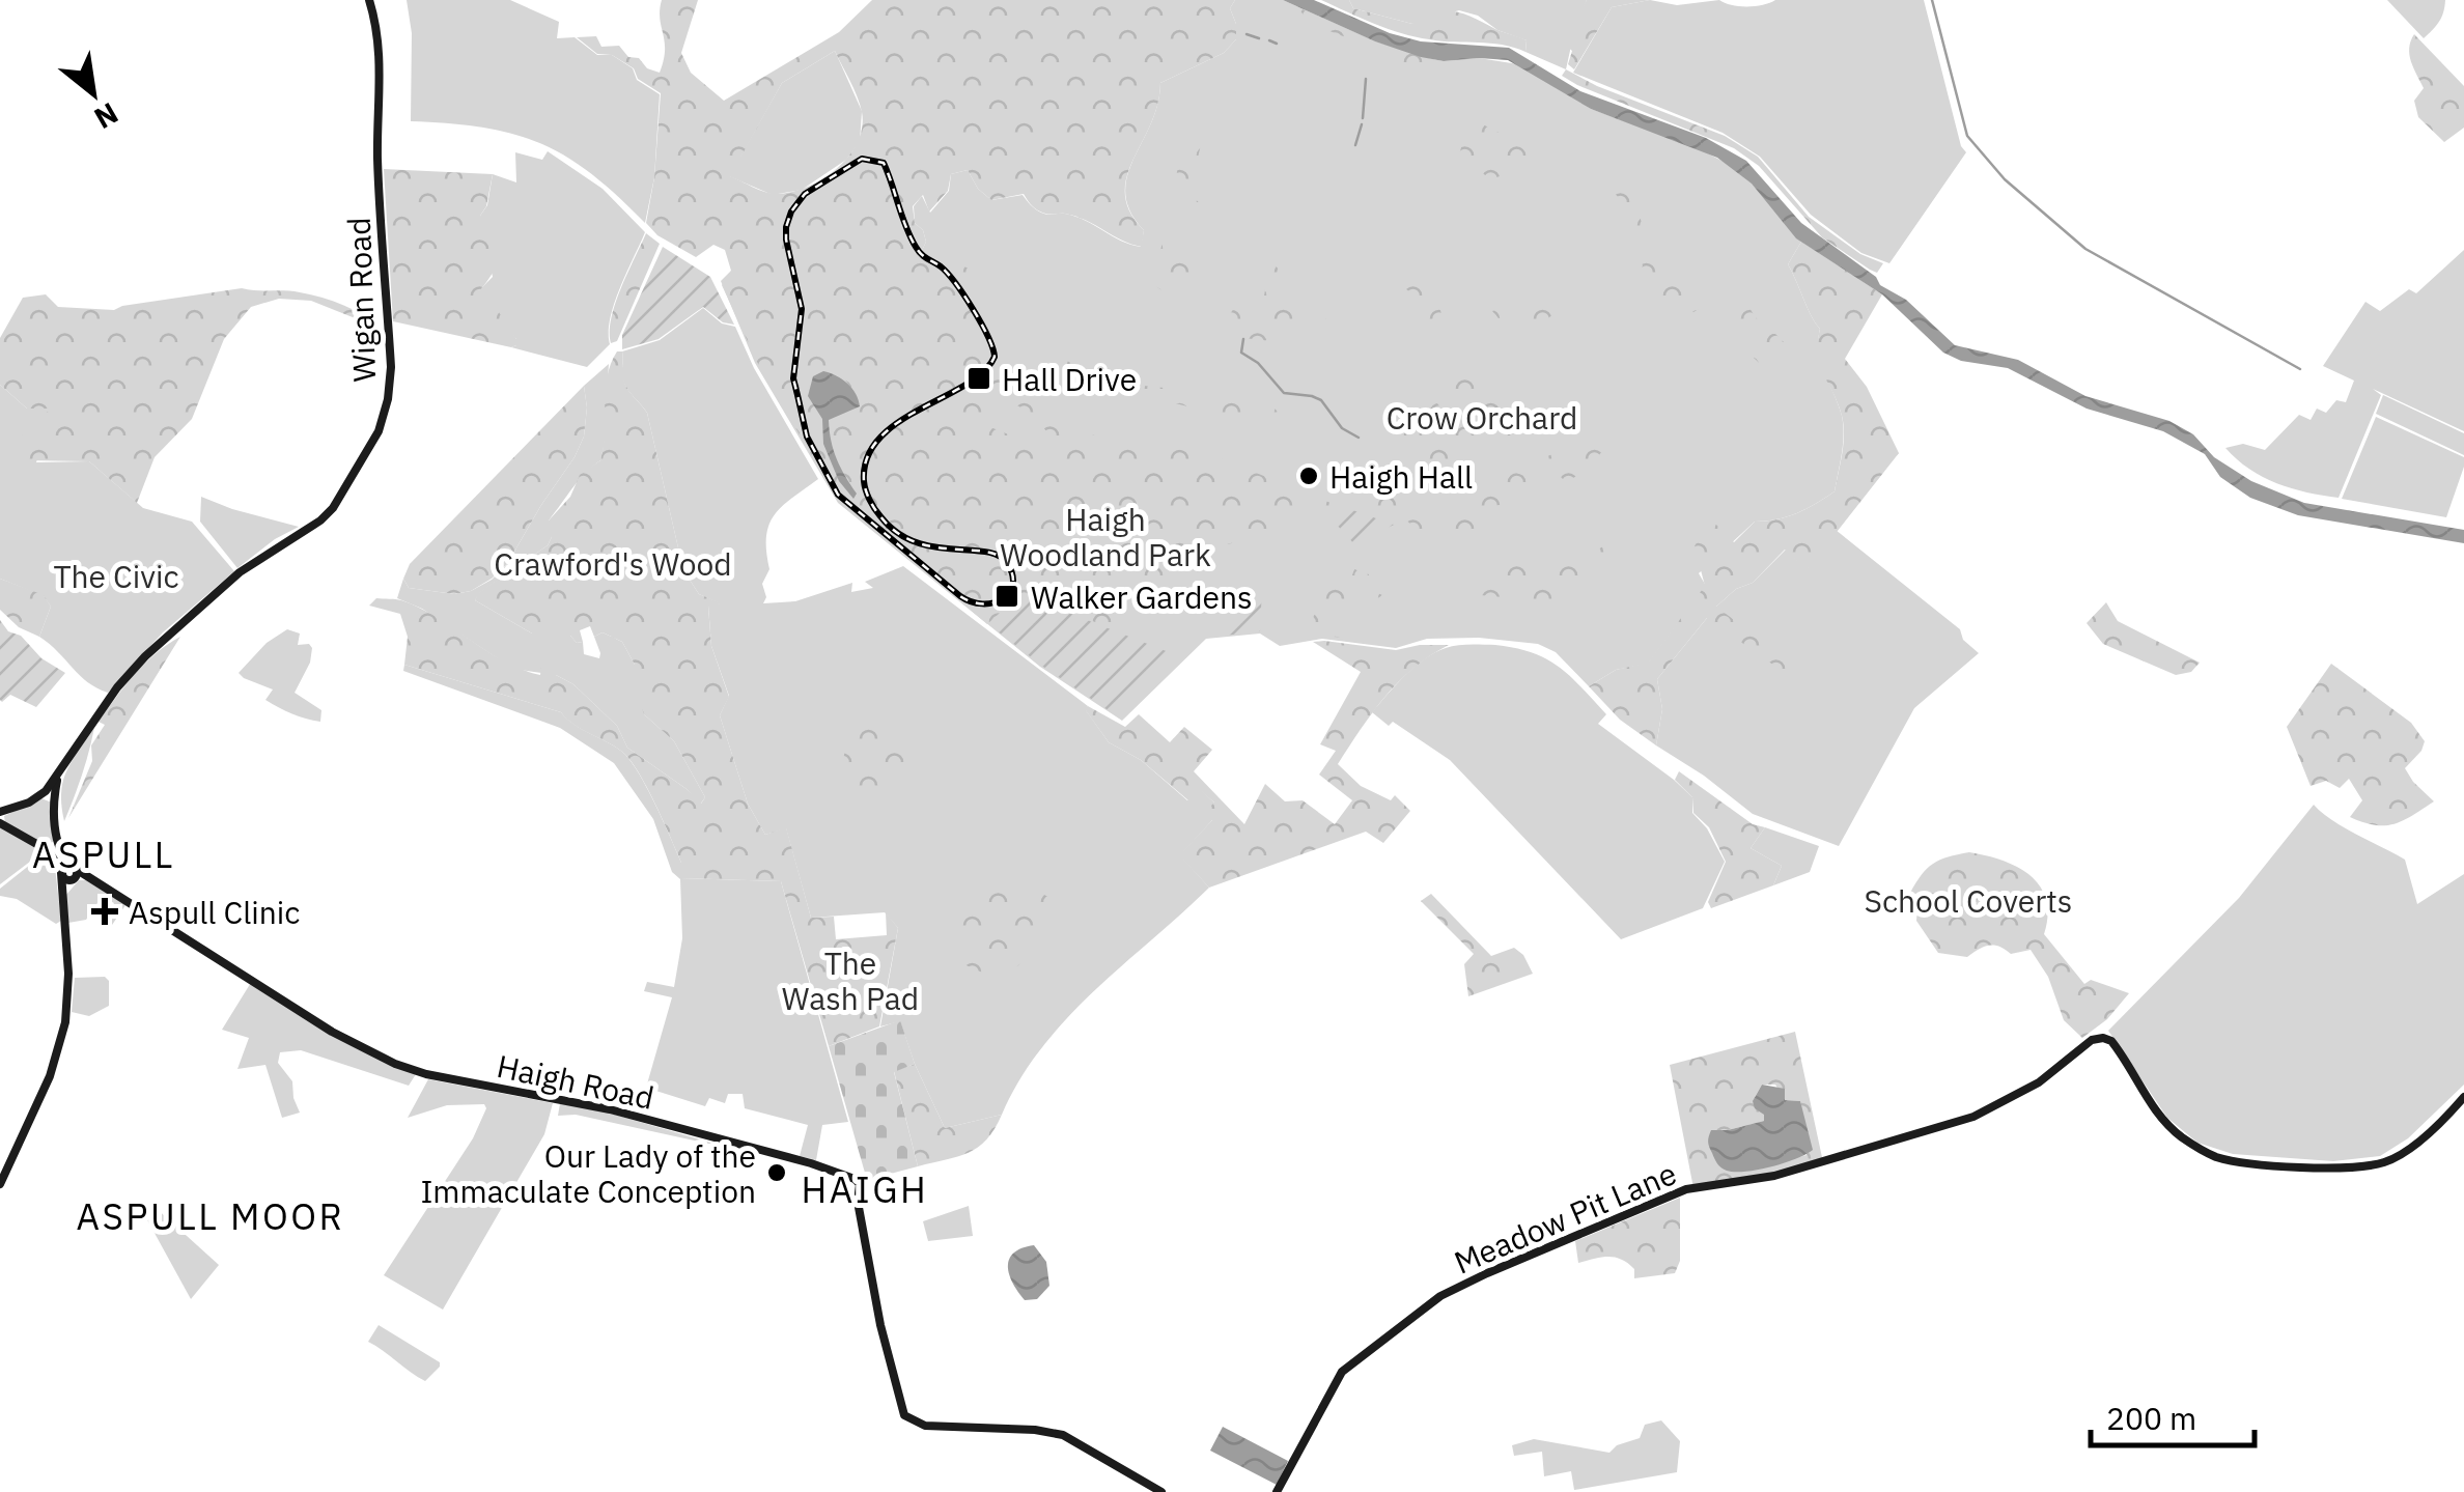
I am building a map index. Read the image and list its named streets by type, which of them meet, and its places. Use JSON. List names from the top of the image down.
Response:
{
  "streets": {
    "main road": ["Wigan Road", "Haigh Road", "Meadow Pit Lane"]
  },
  "crossings": [
    ["Wigan Road", "Haigh Road"]
  ],
  "districts": ["ASPULL", "HAIGH", "ASPULL MOOR"],
  "parks": [
    "Crow Orchard",
    "Haigh Woodland Park",
    "Crawford's Wood",
    "The Civic",
    "School Coverts",
    "The Wash Pad"
  ],
  "places": {
    "transit": ["Hall Drive", "Walker Gardens"],
    "other": ["Haigh Hall", "Our Lady of the Immaculate Conception"],
    "health": ["Aspull Clinic"]
  },
  "scale_bar": "200 m",
  "north": "bottom right"
}
